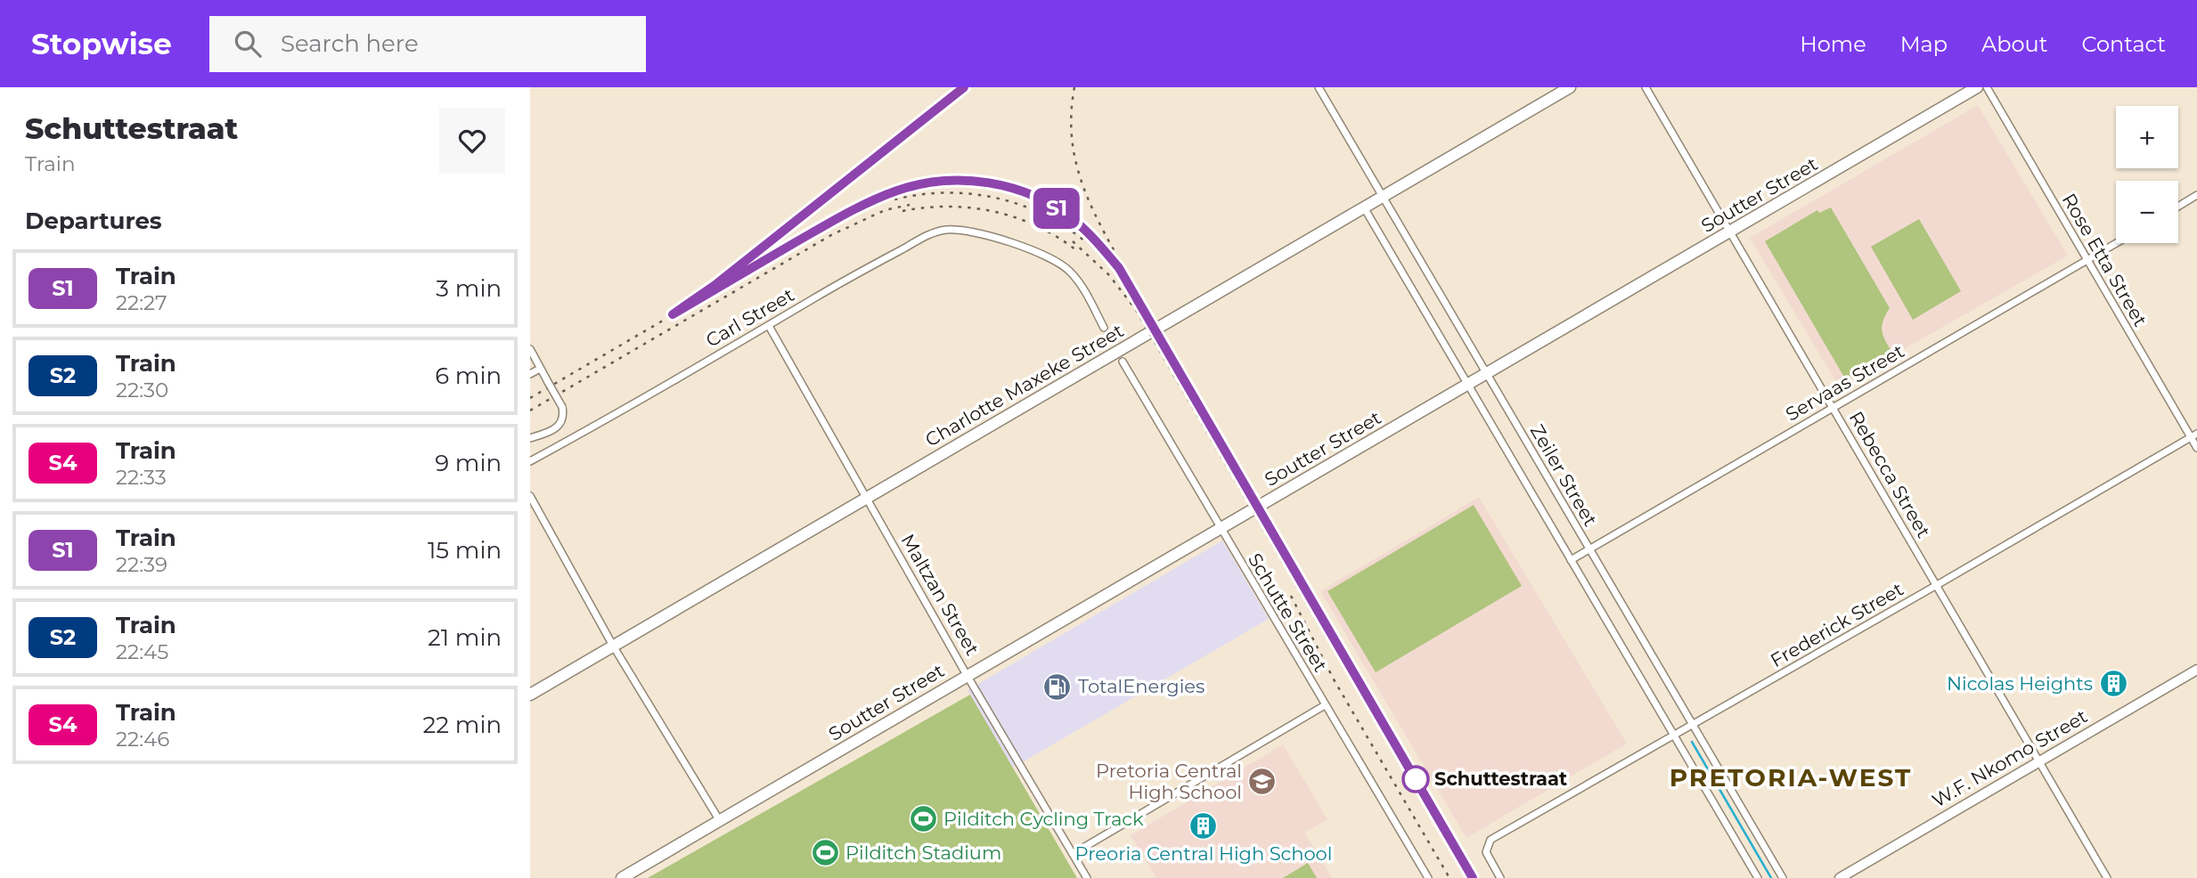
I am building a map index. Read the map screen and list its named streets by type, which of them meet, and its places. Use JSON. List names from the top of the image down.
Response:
{
  "streets": {
    "main road": ["Soutter Street", "Charlotte Maxeke Street", "W.F. Nkomo Street"],
    "street": [
      "Rose Etta Street",
      "Carl Street",
      "Servaas Street",
      "Rebecca Street",
      "Zeiler Street",
      "Maltzan Street",
      "Schutte Street",
      "Frederick Street"
    ]
  },
  "crossings": [
    ["Soutter Street", "Rebecca Street"],
    ["Soutter Street", "Zeiler Street"],
    ["Soutter Street", "Maltzan Street"],
    ["Soutter Street", "Schutte Street"],
    ["Rose Etta Street", "Servaas Street"],
    ["Rose Etta Street", "Frederick Street"],
    ["Carl Street", "Maltzan Street"],
    ["Servaas Street", "Rebecca Street"],
    ["Servaas Street", "Zeiler Street"],
    ["Charlotte Maxeke Street", "Zeiler Street"],
    ["Charlotte Maxeke Street", "Maltzan Street"],
    ["Rebecca Street", "Frederick Street"],
    ["Rebecca Street", "W.F. Nkomo Street"],
    ["Zeiler Street", "Frederick Street"]
  ],
  "districts": ["PRETORIA-WEST"],
  "places": {
    "building": ["Nicolas Heights", "Preoria Central High School"],
    "fuel station": ["TotalEnergies"],
    "other": ["Schuttestraat"],
    "school or university": ["Pretoria Central High School"],
    "sports": ["Pilditch Cycling Track", "Pilditch Stadium"]
  },
  "page": {
    "header": "Stopwise",
    "search": "Search here",
    "nav": [
      "Home",
      "Map",
      "About",
      "Contact"
    ],
    "heading": [
      ["Schuttestraat", "Train"],
      "Departures"
    ],
    "on_map": "S1",
    "map_buttons": ["+", "−"],
    "list": [
      {
        "mark": "S1",
        "name": "Train",
        "note": "22:27",
        "value": "3 min"
      },
      {
        "mark": "S2",
        "name": "Train",
        "note": "22:30",
        "value": "6 min"
      },
      {
        "mark": "S4",
        "name": "Train",
        "note": "22:33",
        "value": "9 min"
      },
      {
        "mark": "S1",
        "name": "Train",
        "note": "22:39",
        "value": "15 min"
      },
      {
        "mark": "S2",
        "name": "Train",
        "note": "22:45",
        "value": "21 min"
      },
      {
        "mark": "S4",
        "name": "Train",
        "note": "22:46",
        "value": "22 min"
      }
    ]
  }
}
